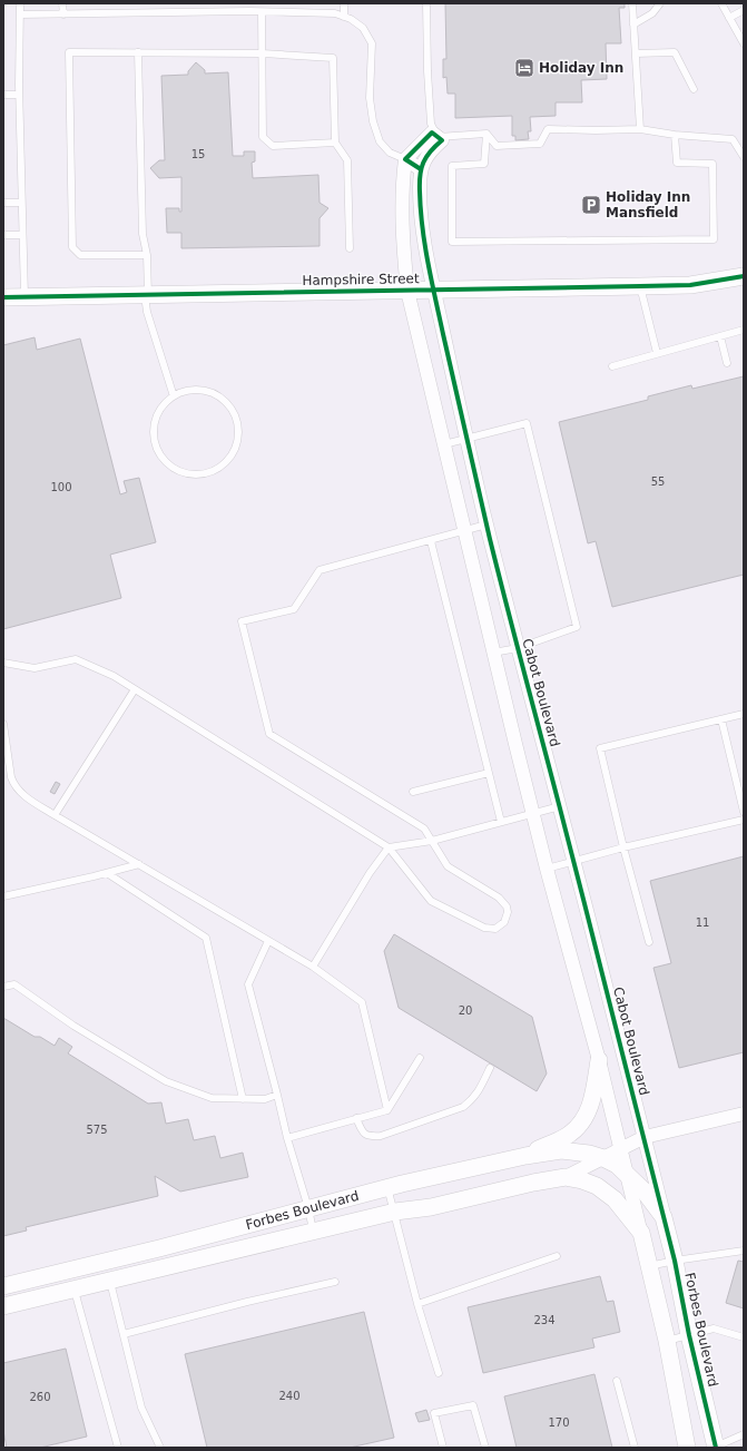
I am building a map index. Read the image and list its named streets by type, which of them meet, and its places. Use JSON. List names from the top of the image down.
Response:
{
  "streets": {
    "street": ["Hampshire Street", "Cabot Boulevard", "Forbes Boulevard"]
  },
  "crossings": [
    ["Hampshire Street", "Cabot Boulevard"],
    ["Cabot Boulevard", "Forbes Boulevard"]
  ],
  "places": {
    "hotel": ["Holiday Inn"],
    "parking": ["Holiday Inn Mansfield"]
  },
  "house_numbers": [
    "15",
    "55",
    "100",
    "11",
    "20",
    "575",
    "234",
    "240",
    "260",
    "170"
  ]
}
